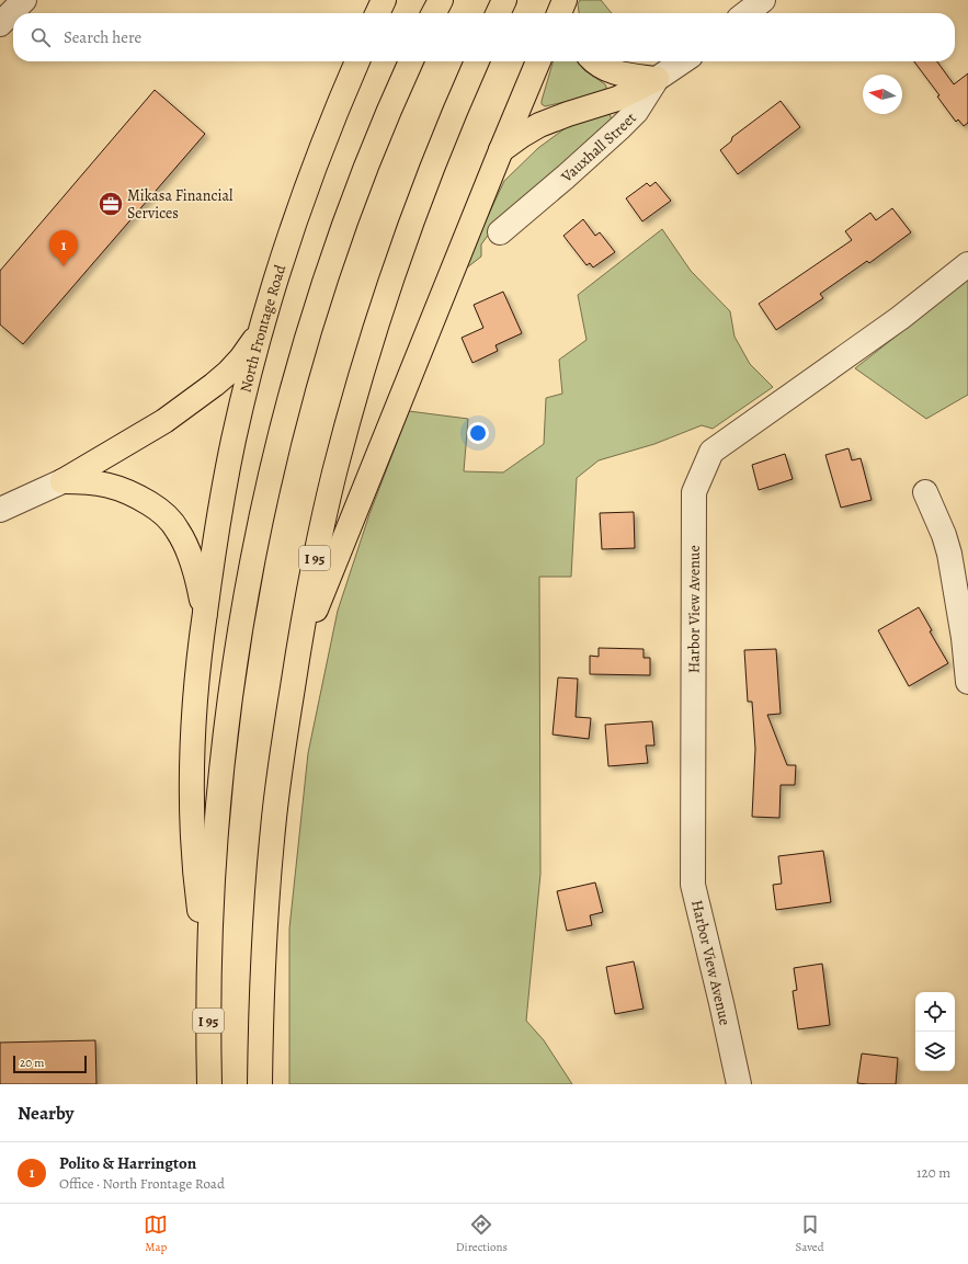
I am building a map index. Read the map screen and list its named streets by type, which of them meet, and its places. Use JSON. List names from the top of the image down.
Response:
{
  "streets": {
    "main road": ["North Frontage Road", "I 95"],
    "street": ["Vauxhall Street", "Harbor View Avenue"]
  },
  "crossings": [
    ["North Frontage Road", "I 95"]
  ],
  "places": {
    "office": ["Mikasa Financial Services"]
  },
  "scale_bar": "20 m",
  "north": "left",
  "page": {
    "search": "Search here",
    "pins": "1",
    "scale": "20 m",
    "heading": "Nearby",
    "list": [
      {
        "mark": "1",
        "name": "Polito & Harrington",
        "note": "Office · North Frontage Road",
        "value": "120 m"
      }
    ],
    "nav": ["Map", "Directions", "Saved"]
  }
}
